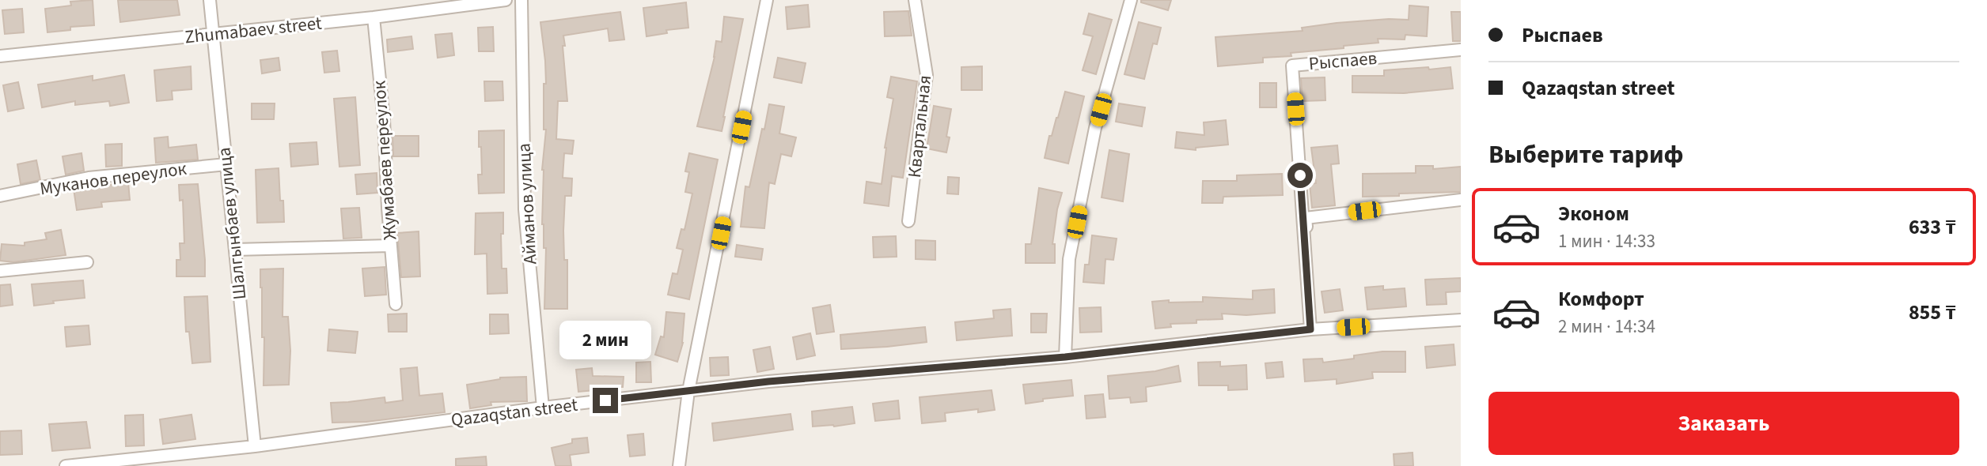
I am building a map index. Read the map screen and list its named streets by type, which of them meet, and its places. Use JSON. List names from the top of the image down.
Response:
{
  "streets": {
    "street": [
      "Zhumabaev street",
      "Рыспаев",
      "Квартальная",
      "Жумабаев переулок",
      "Муканов переулок",
      "Айманов улица",
      "Шалгынбаев улица",
      "Qazaqstan street"
    ]
  },
  "crossings": [
    ["Zhumabaev street", "Жумабаев переулок"],
    ["Zhumabaev street", "Шалгынбаев улица"],
    ["Рыспаев", "Qazaqstan street"],
    ["Муканов переулок", "Шалгынбаев улица"],
    ["Айманов улица", "Qazaqstan street"],
    ["Шалгынбаев улица", "Qazaqstan street"]
  ],
  "page": {
    "banner": ["Рыспаев", "Qazaqstan street"],
    "heading": "Выберите тариф",
    "list": [
      {
        "name": "Эконом",
        "note": "1 мин · 14:33",
        "value": "633 ₸"
      },
      {
        "name": "Комфорт",
        "note": "2 мин · 14:34",
        "value": "855 ₸"
      }
    ],
    "bubble": "2 мин",
    "buttons": "Заказать"
  }
}
